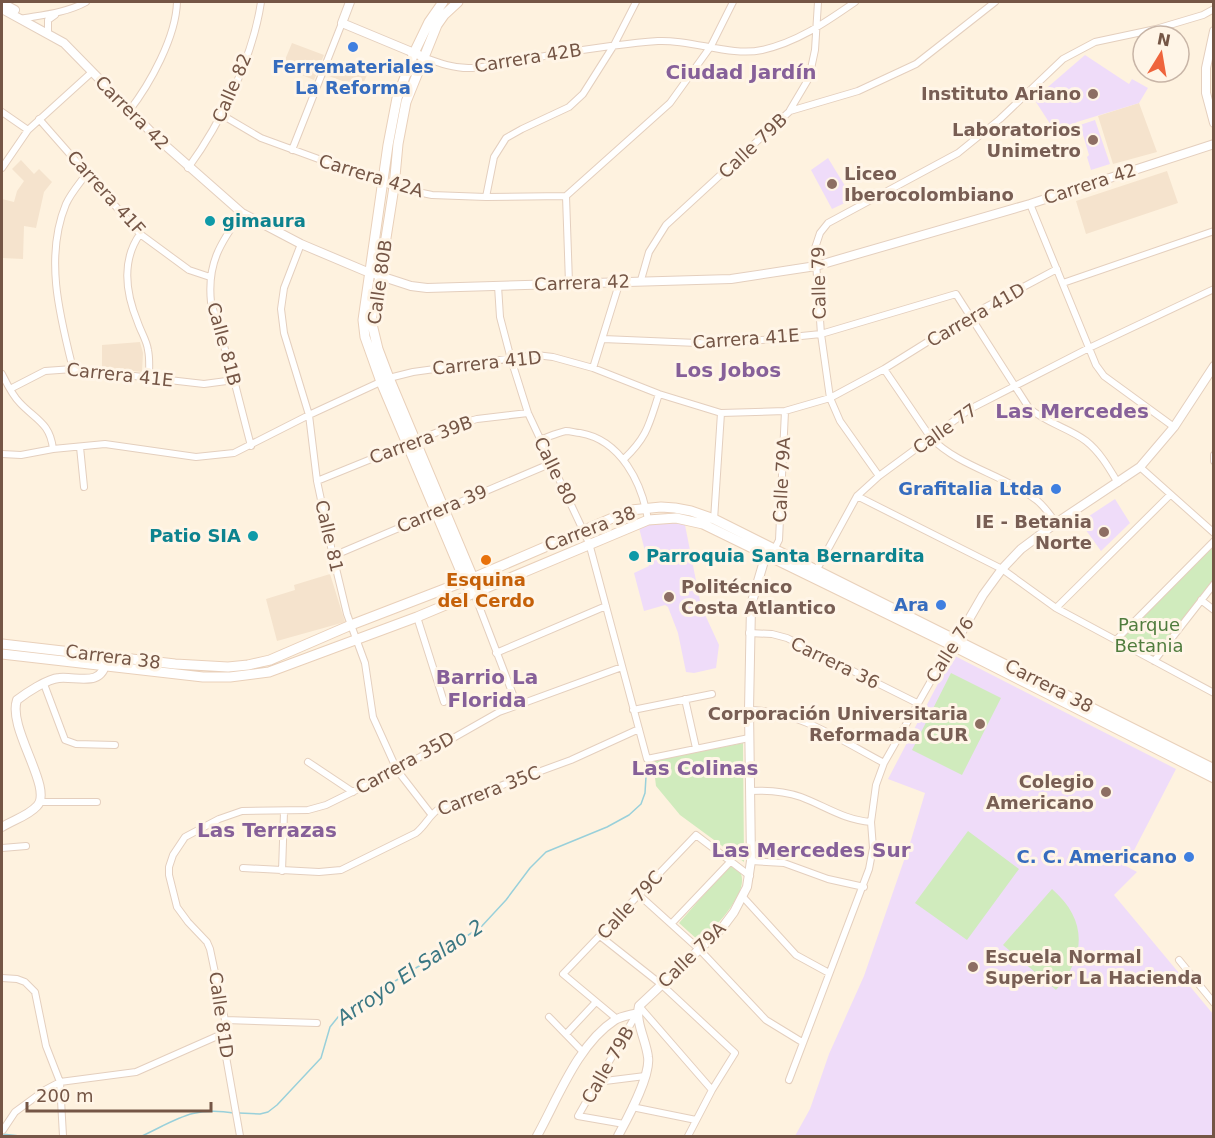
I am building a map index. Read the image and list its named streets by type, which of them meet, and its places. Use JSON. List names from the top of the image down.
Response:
{
  "streets": {
    "main road": ["Calle 80B", "Carrera 38"],
    "street": [
      "Carrera 42B",
      "Calle 82",
      "Carrera 42",
      "Calle 79B",
      "Carrera 42A",
      "Carrera 41F",
      "Calle 79",
      "Carrera 41D",
      "Carrera 41E",
      "Calle 81B",
      "Calle 77",
      "Carrera 39B",
      "Calle 80",
      "Calle 79A",
      "Carrera 39",
      "Calle 81",
      "Calle 76",
      "Carrera 36",
      "Carrera 35D",
      "Carrera 35C",
      "Calle 79C",
      "Calle 81D"
    ]
  },
  "crossings": [
    ["Carrera 42B", "Calle 80B"],
    ["Calle 82", "Carrera 42"],
    ["Calle 82", "Carrera 42A"],
    ["Carrera 42", "Calle 79B"],
    ["Carrera 42", "Calle 80B"],
    ["Carrera 42", "Calle 79"],
    ["Carrera 42", "Calle 81B"],
    ["Carrera 42", "Calle 80"],
    ["Carrera 42", "Calle 81"],
    ["Calle 79B", "Calle 79A"],
    ["Carrera 42A", "Calle 80B"],
    ["Carrera 41F", "Calle 81B"],
    ["Calle 80B", "Carrera 41D"],
    ["Calle 80B", "Carrera 39B"],
    ["Calle 80B", "Carrera 39"],
    ["Calle 80B", "Carrera 38"],
    ["Calle 80B", "Carrera 35D"],
    ["Calle 79", "Carrera 41D"],
    ["Calle 79", "Carrera 41E"],
    ["Calle 79", "Calle 77"],
    ["Carrera 41D", "Carrera 41E"],
    ["Carrera 41D", "Calle 81B"],
    ["Carrera 41D", "Calle 80"],
    ["Carrera 41D", "Calle 79A"],
    ["Carrera 41D", "Calle 81"],
    ["Carrera 41E", "Calle 81B"],
    ["Calle 77", "Carrera 38"],
    ["Carrera 39B", "Calle 80"],
    ["Carrera 39B", "Calle 81"],
    ["Calle 80", "Carrera 39"],
    ["Calle 80", "Carrera 38"],
    ["Calle 80", "Carrera 35D"],
    ["Calle 80", "Carrera 35C"],
    ["Calle 79A", "Carrera 38"],
    ["Calle 79A", "Carrera 36"],
    ["Carrera 39", "Calle 81"],
    ["Carrera 38", "Calle 81"],
    ["Carrera 38", "Calle 76"],
    ["Calle 81", "Carrera 35D"],
    ["Calle 81", "Carrera 35C"],
    ["Calle 76", "Carrera 36"],
    ["Carrera 35D", "Calle 81D"]
  ],
  "districts": [
    "Ciudad Jardín",
    "Los Jobos",
    "Las Mercedes",
    "Barrio La Florida",
    "Las Colinas",
    "Las Terrazas",
    "Las Mercedes Sur"
  ],
  "water": ["Arroyo El Salao 2"],
  "parks": ["Parque Betania"],
  "places": [
    "Ferremateriales La Reforma",
    "Instituto Ariano",
    "Laboratorios Unimetro",
    "Liceo Iberocolombiano",
    "gimaura",
    "Grafitalia Ltda",
    "IE - Betania Norte",
    "Patio SIA",
    "Parroquia Santa Bernardita",
    "Esquina del Cerdo",
    "Politécnico Costa Atlantico",
    "Ara",
    "Corporación Universitaria Reformada CUR",
    "Colegio Americano",
    "C. C. Americano",
    "Escuela Normal Superior La Hacienda"
  ],
  "scale_bar": "200 m",
  "north": "top"
}
